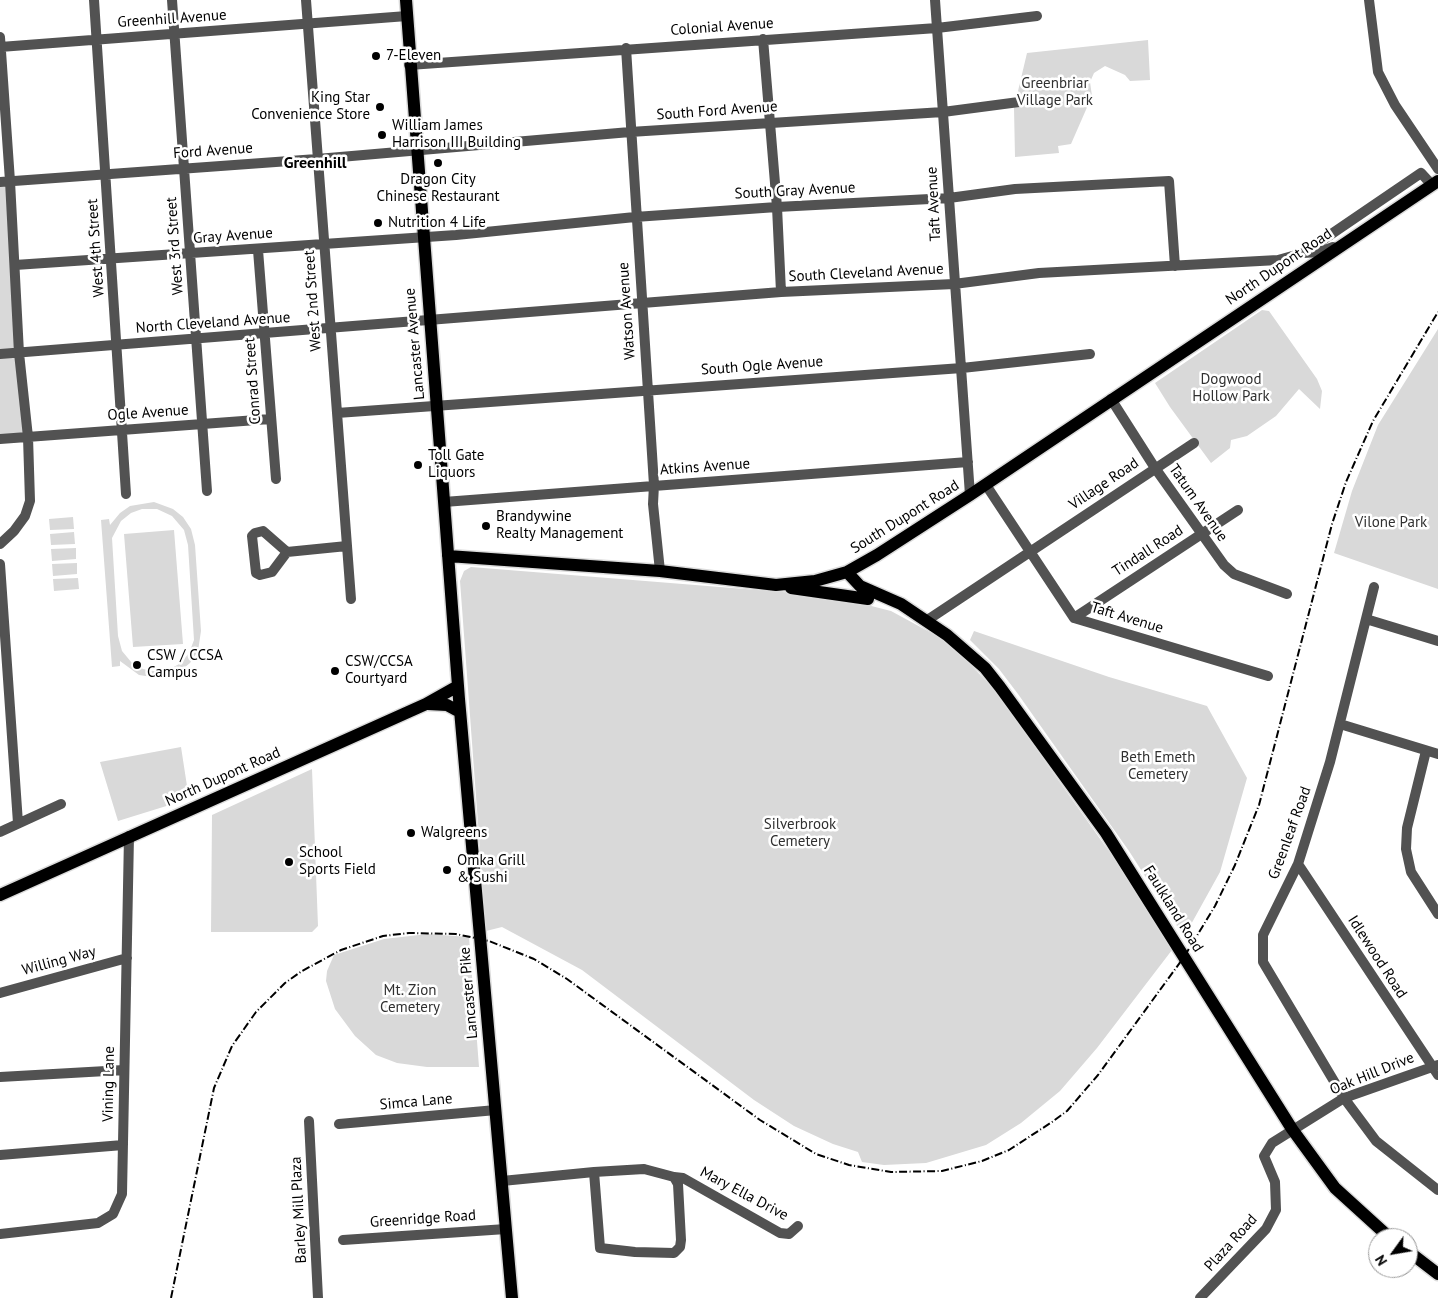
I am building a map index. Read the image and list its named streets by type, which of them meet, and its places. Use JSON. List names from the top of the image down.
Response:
{
  "streets": {
    "main road": [
      "North Dupont Road",
      "Lancaster Avenue",
      "South Dupont Road",
      "Faulkland Road",
      "Lancaster Pike"
    ],
    "street": [
      "Greenhill Avenue",
      "Colonial Avenue",
      "South Ford Avenue",
      "Ford Avenue",
      "South Gray Avenue",
      "Taft Avenue",
      "Gray Avenue",
      "West 3rd Street",
      "West 4th Street",
      "South Cleveland Avenue",
      "West 2nd Street",
      "Watson Avenue",
      "North Cleveland Avenue",
      "South Ogle Avenue",
      "Conrad Street",
      "Ogle Avenue",
      "Atkins Avenue",
      "Village Road",
      "Tatum Avenue",
      "Tindall Road",
      "Greenleaf Road",
      "Idlewood Road",
      "Willing Way",
      "Oak Hill Drive",
      "Vining Lane",
      "Simca Lane",
      "Mary Ella Drive",
      "Barley Mill Plaza",
      "Greenridge Road",
      "Plaza Road"
    ]
  },
  "crossings": [
    ["Greenhill Avenue", "West 3rd Street"],
    ["Greenhill Avenue", "West 4th Street"],
    ["Greenhill Avenue", "West 2nd Street"],
    ["Greenhill Avenue", "Lancaster Avenue"],
    ["Colonial Avenue", "Taft Avenue"],
    ["Colonial Avenue", "Watson Avenue"],
    ["Colonial Avenue", "Lancaster Avenue"],
    ["South Ford Avenue", "Ford Avenue"],
    ["South Ford Avenue", "Taft Avenue"],
    ["South Ford Avenue", "Watson Avenue"],
    ["South Ford Avenue", "Lancaster Avenue"],
    ["Ford Avenue", "West 3rd Street"],
    ["Ford Avenue", "West 4th Street"],
    ["Ford Avenue", "West 2nd Street"],
    ["Ford Avenue", "Lancaster Avenue"],
    ["South Gray Avenue", "Taft Avenue"],
    ["South Gray Avenue", "Gray Avenue"],
    ["South Gray Avenue", "South Cleveland Avenue"],
    ["South Gray Avenue", "Watson Avenue"],
    ["South Gray Avenue", "Lancaster Avenue"],
    ["Taft Avenue", "South Cleveland Avenue"],
    ["Taft Avenue", "South Ogle Avenue"],
    ["Taft Avenue", "Atkins Avenue"],
    ["Taft Avenue", "Village Road"],
    ["Taft Avenue", "South Dupont Road"],
    ["Taft Avenue", "Tindall Road"],
    ["Gray Avenue", "West 3rd Street"],
    ["Gray Avenue", "West 4th Street"],
    ["Gray Avenue", "West 2nd Street"],
    ["Gray Avenue", "Lancaster Avenue"],
    ["Gray Avenue", "Conrad Street"],
    ["West 3rd Street", "North Cleveland Avenue"],
    ["West 3rd Street", "Ogle Avenue"],
    ["West 4th Street", "North Cleveland Avenue"],
    ["West 4th Street", "Ogle Avenue"],
    ["North Dupont Road", "South Cleveland Avenue"],
    ["North Dupont Road", "Lancaster Avenue"],
    ["North Dupont Road", "South Dupont Road"],
    ["North Dupont Road", "Lancaster Pike"],
    ["North Dupont Road", "Vining Lane"],
    ["South Cleveland Avenue", "Watson Avenue"],
    ["South Cleveland Avenue", "North Cleveland Avenue"],
    ["South Cleveland Avenue", "Lancaster Avenue"],
    ["West 2nd Street", "North Cleveland Avenue"],
    ["Watson Avenue", "South Ogle Avenue"],
    ["Watson Avenue", "Atkins Avenue"],
    ["Watson Avenue", "South Dupont Road"],
    ["North Cleveland Avenue", "Lancaster Avenue"],
    ["North Cleveland Avenue", "Conrad Street"],
    ["Lancaster Avenue", "South Ogle Avenue"],
    ["Lancaster Avenue", "Atkins Avenue"],
    ["Lancaster Avenue", "South Dupont Road"],
    ["Lancaster Avenue", "Lancaster Pike"],
    ["Conrad Street", "Ogle Avenue"],
    ["Village Road", "Tatum Avenue"],
    ["Village Road", "Faulkland Road"],
    ["Tatum Avenue", "South Dupont Road"],
    ["Tatum Avenue", "Tindall Road"],
    ["South Dupont Road", "Faulkland Road"],
    ["Greenleaf Road", "Idlewood Road"],
    ["Greenleaf Road", "Oak Hill Drive"],
    ["Faulkland Road", "Oak Hill Drive"],
    ["Faulkland Road", "Plaza Road"],
    ["Idlewood Road", "Oak Hill Drive"],
    ["Willing Way", "Vining Lane"],
    ["Lancaster Pike", "Simca Lane"],
    ["Lancaster Pike", "Mary Ella Drive"],
    ["Lancaster Pike", "Greenridge Road"],
    ["Oak Hill Drive", "Plaza Road"]
  ],
  "districts": ["Greenhill"],
  "parks": [
    "Greenbriar Village Park",
    "Dogwood Hollow Park",
    "Vilone Park",
    "Beth Emeth Cemetery",
    "Silverbrook Cemetery",
    "Mt. Zion Cemetery"
  ],
  "places": [
    "7-Eleven",
    "King Star Convenience Store",
    "William James Harrison III Building",
    "Dragon City Chinese Restaurant",
    "Nutrition 4 Life",
    "Toll Gate Liquors",
    "Brandywine Realty Management",
    "CSW / CCSA Campus",
    "CSW/CCSA Courtyard",
    "Walgreens",
    "School Sports Field",
    "Omka Grill & Sushi"
  ],
  "north": "bottom left"
}
